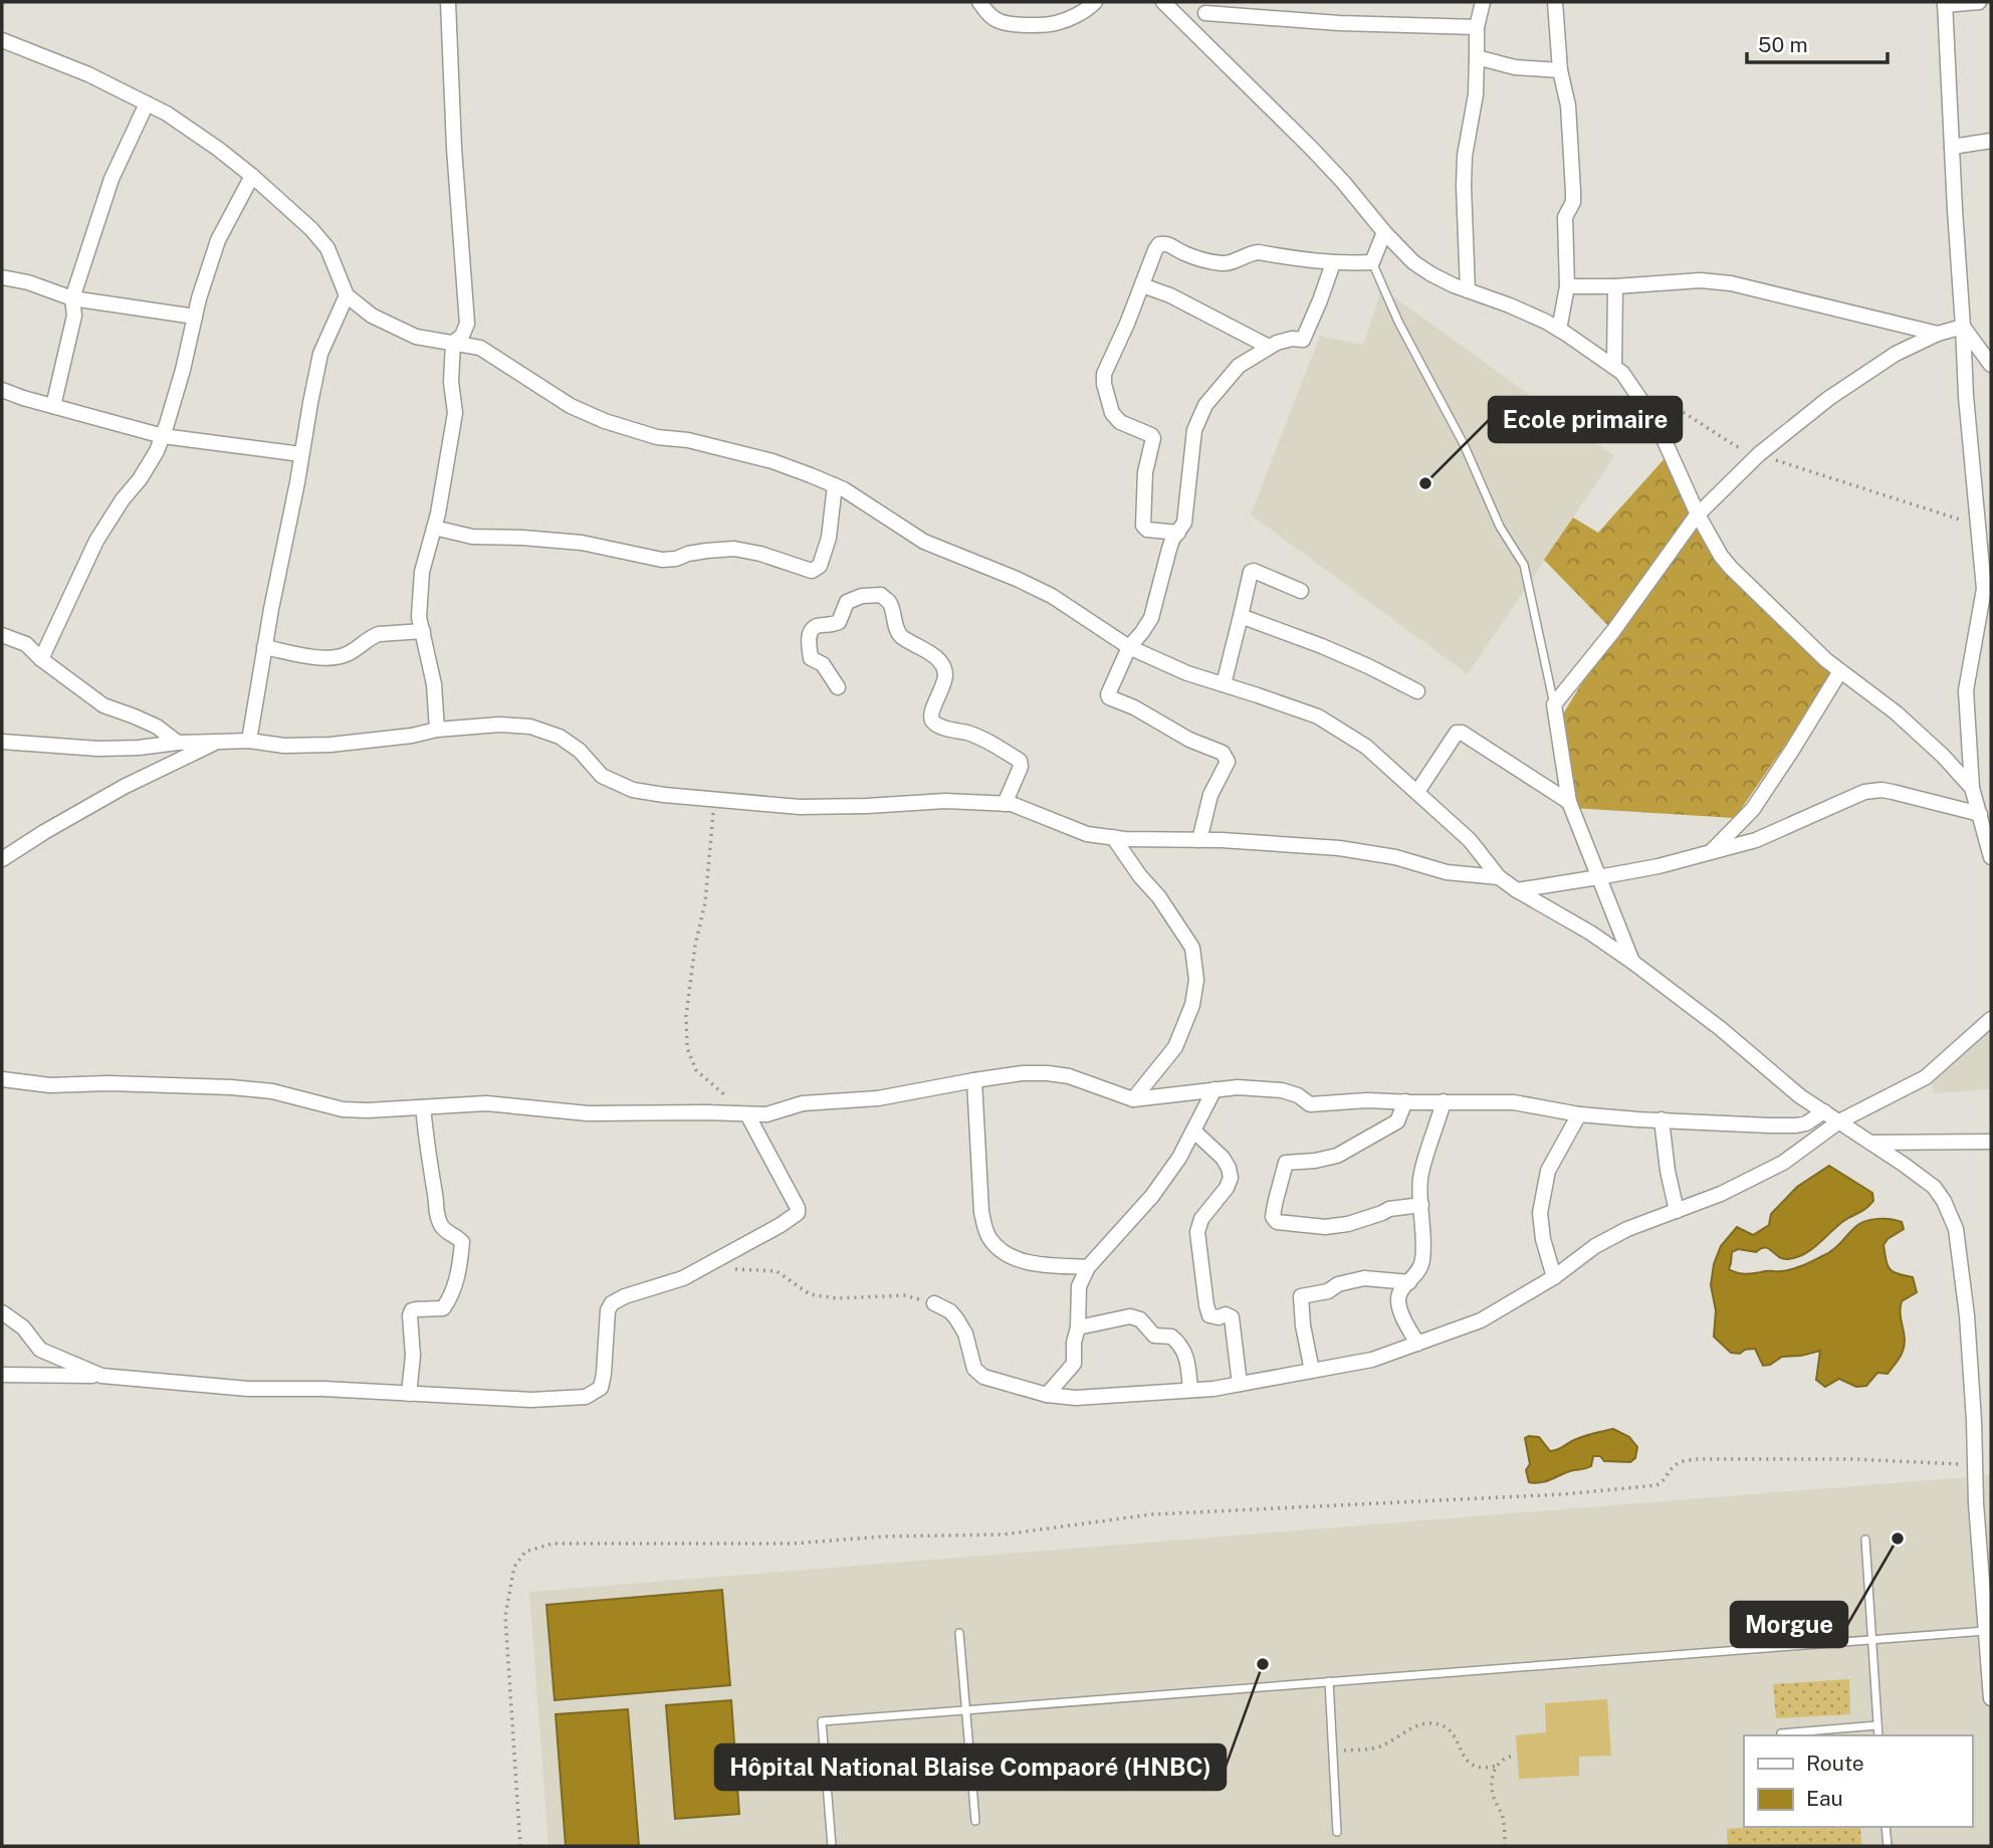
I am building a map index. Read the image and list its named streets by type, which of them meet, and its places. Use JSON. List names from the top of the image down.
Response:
{
  "places": ["Ecole primaire", "Morgue", "Hôpital National Blaise Compaoré (HNBC)"],
  "legend": ["Route", "Eau"],
  "scale_bar": "50 m"
}
